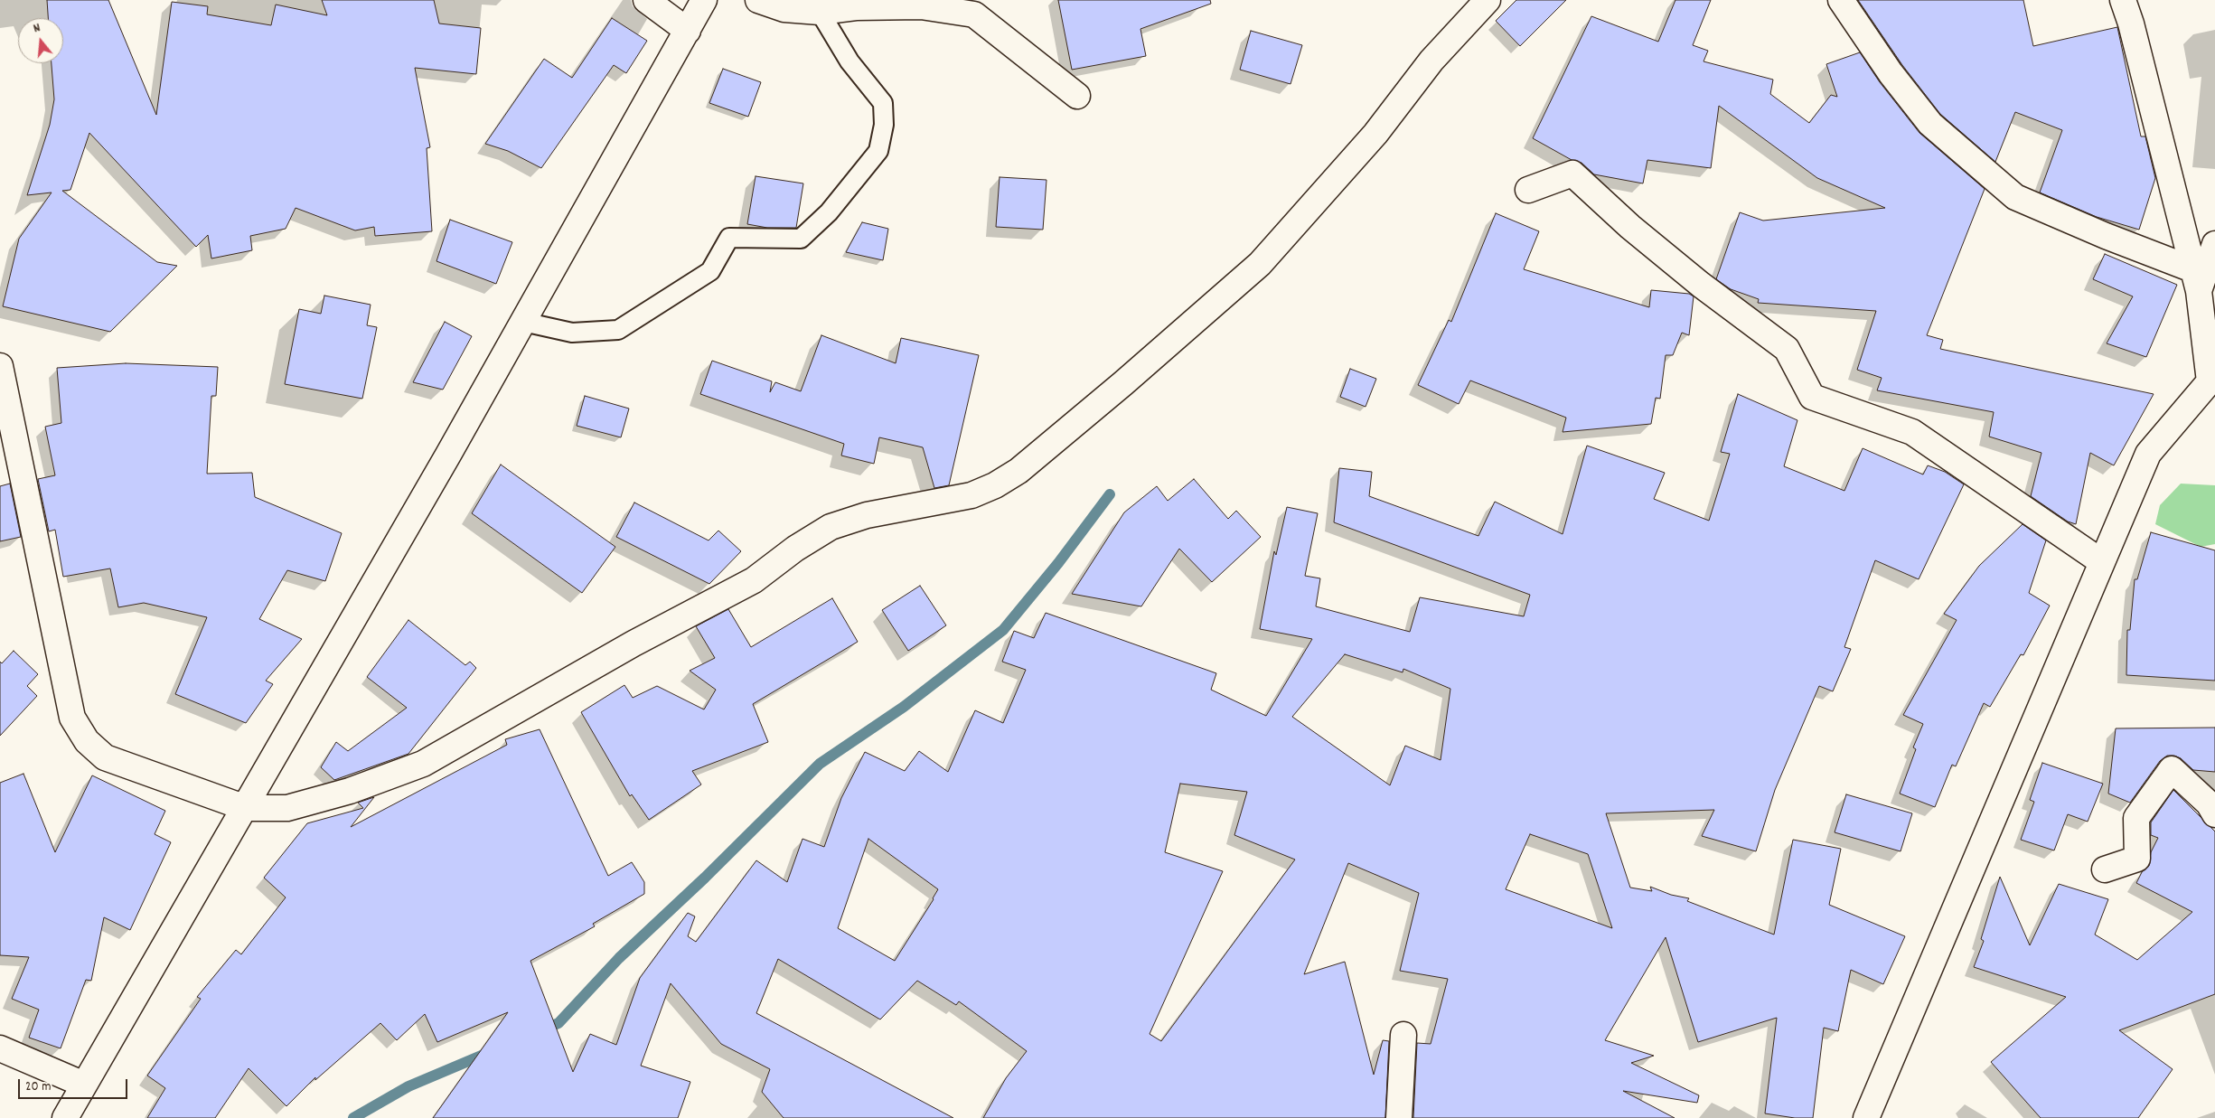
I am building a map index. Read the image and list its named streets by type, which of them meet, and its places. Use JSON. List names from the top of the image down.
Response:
{
  "scale_bar": "20 m",
  "north": "top"
}
